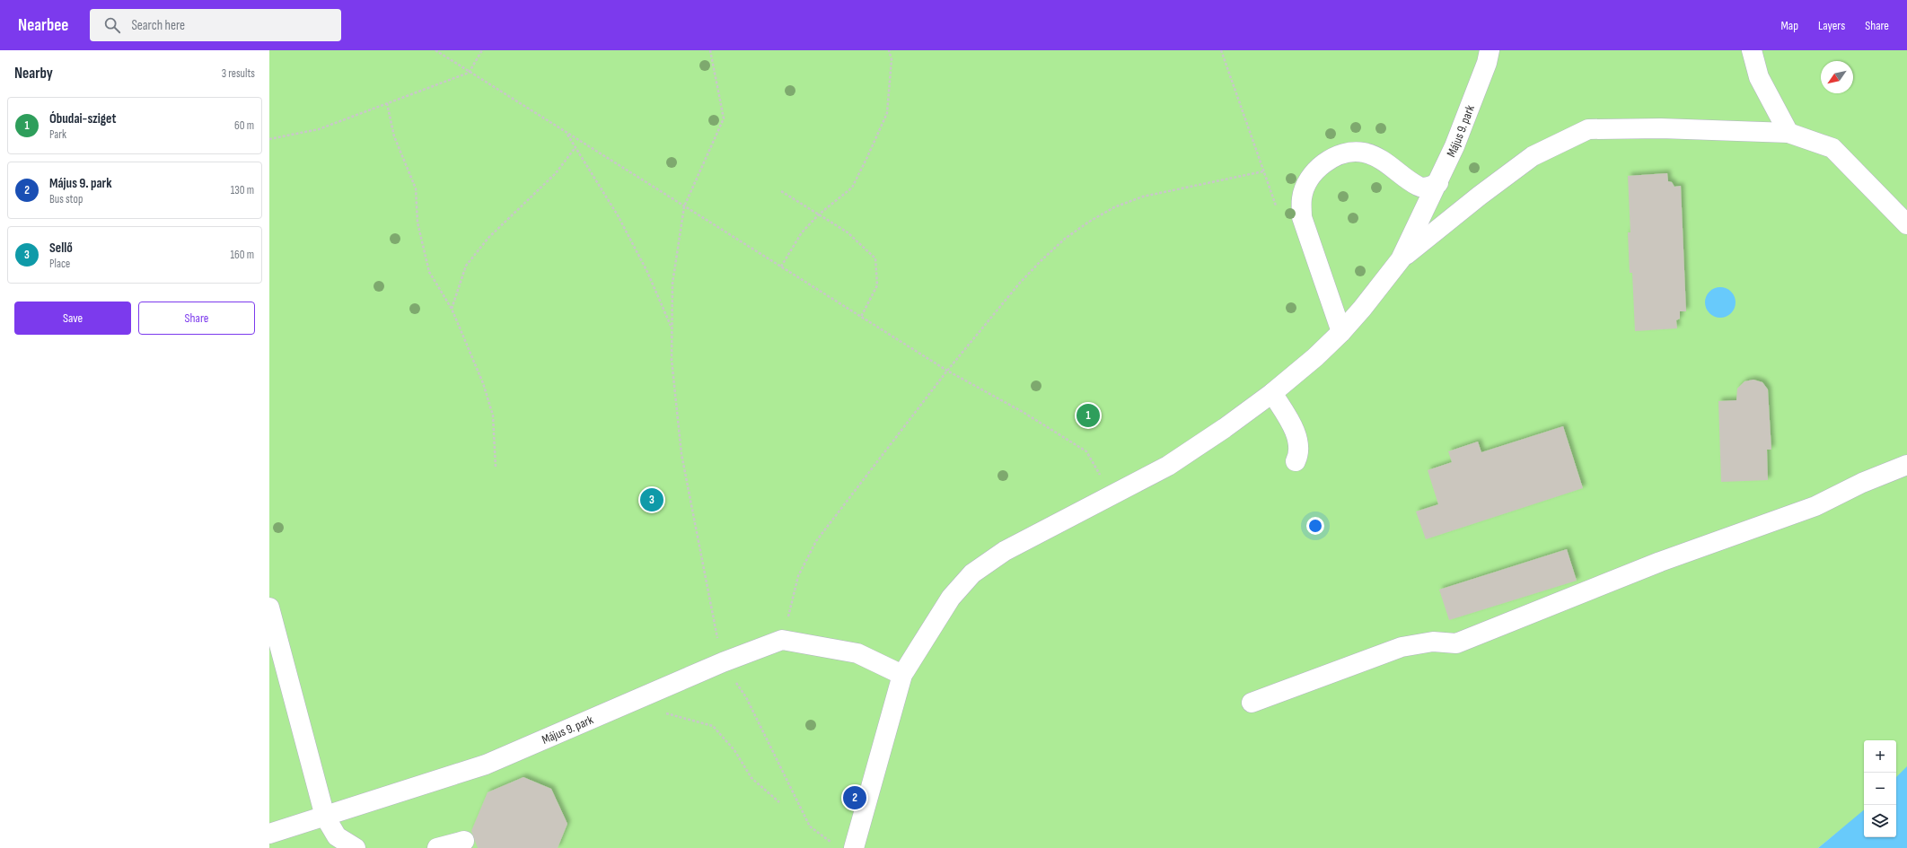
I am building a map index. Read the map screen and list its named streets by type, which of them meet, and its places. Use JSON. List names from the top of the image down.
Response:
{
  "streets": {
    "street": ["Május 9. park"]
  },
  "north": "bottom left",
  "page": {
    "header": "Nearbee",
    "search": "Search here",
    "nav": ["Map", "Layers", "Share"],
    "heading": ["Nearby", "3 results"],
    "list": [
      {
        "mark": "1",
        "name": "Óbudai-sziget",
        "note": "Park",
        "value": "60 m"
      },
      {
        "mark": "2",
        "name": "Május 9. park",
        "note": "Bus stop",
        "value": "130 m"
      },
      {
        "mark": "3",
        "name": "Sellő",
        "note": "Place",
        "value": "160 m"
      }
    ],
    "buttons": ["Save", "Share"],
    "pins": ["1", "3", "2"],
    "map_buttons": ["+", "−"]
  }
}
